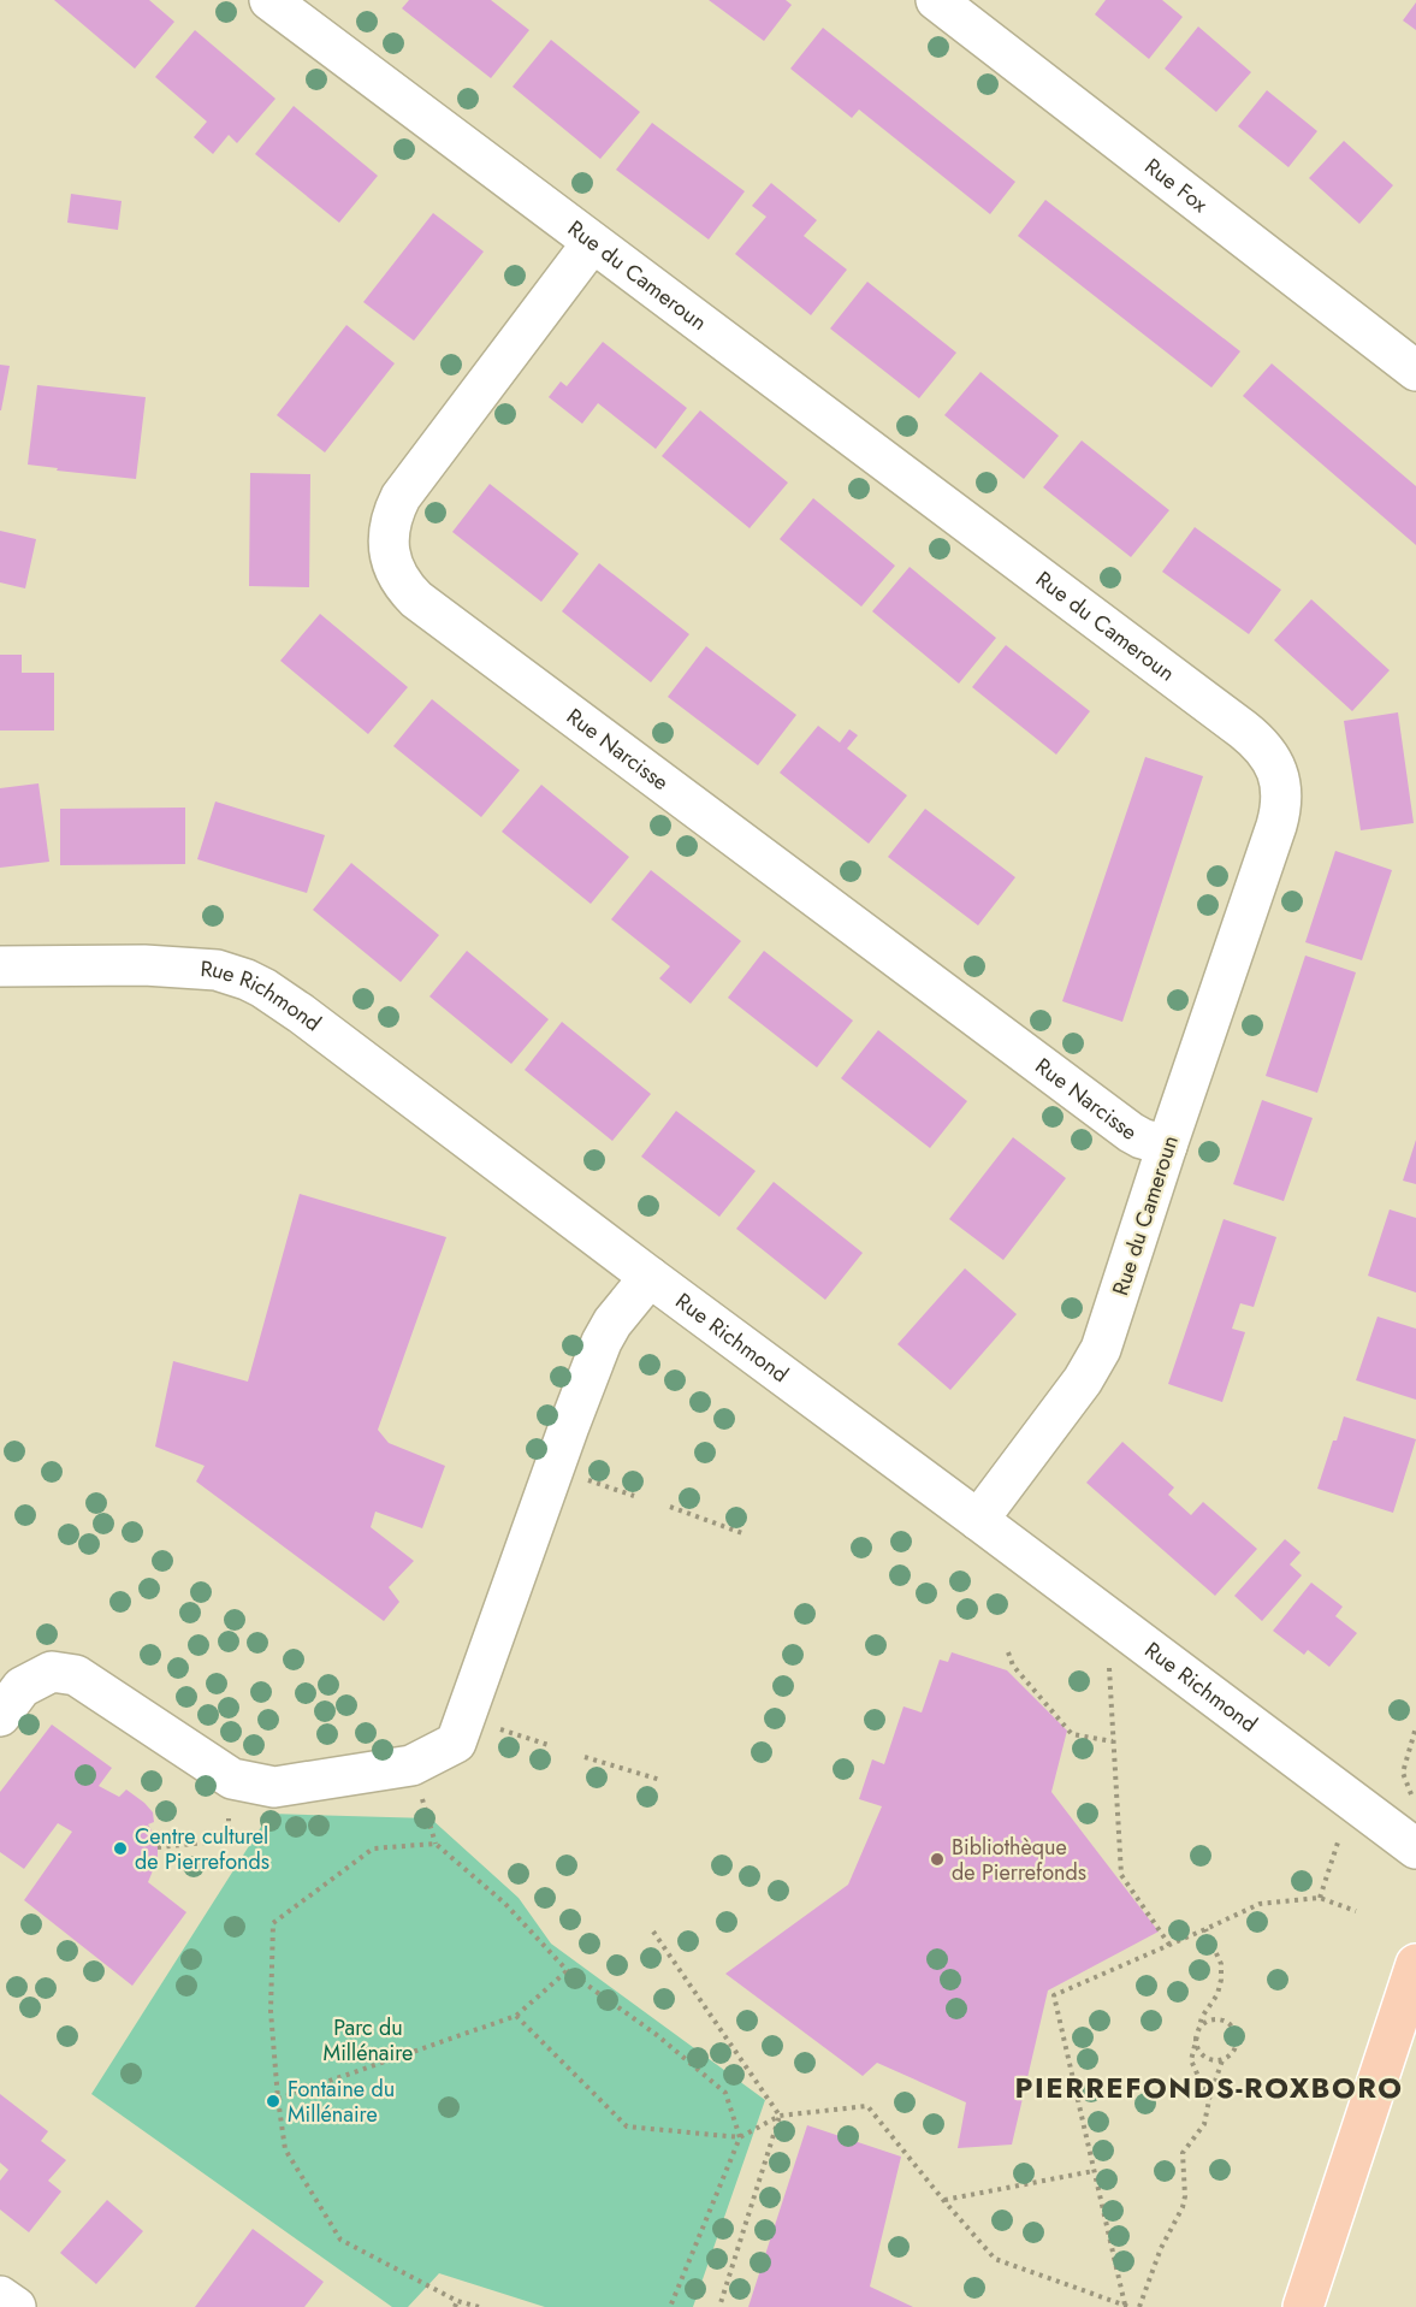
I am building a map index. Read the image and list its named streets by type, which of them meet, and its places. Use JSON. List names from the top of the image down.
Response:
{
  "streets": {
    "street": [
      "Rue Fox",
      "Rue du Cameroun",
      "Rue Narcisse",
      "Rue Richmond"
    ]
  },
  "crossings": [
    ["Rue du Cameroun", "Rue Narcisse"],
    ["Rue du Cameroun", "Rue Richmond"]
  ],
  "districts": ["PIERREFONDS-ROXBORO"],
  "parks": ["Parc du Millénaire"],
  "places": ["Centre culturel de Pierrefonds", "Bibliothèque de Pierrefonds", "Fontaine du Millénaire"]
}
